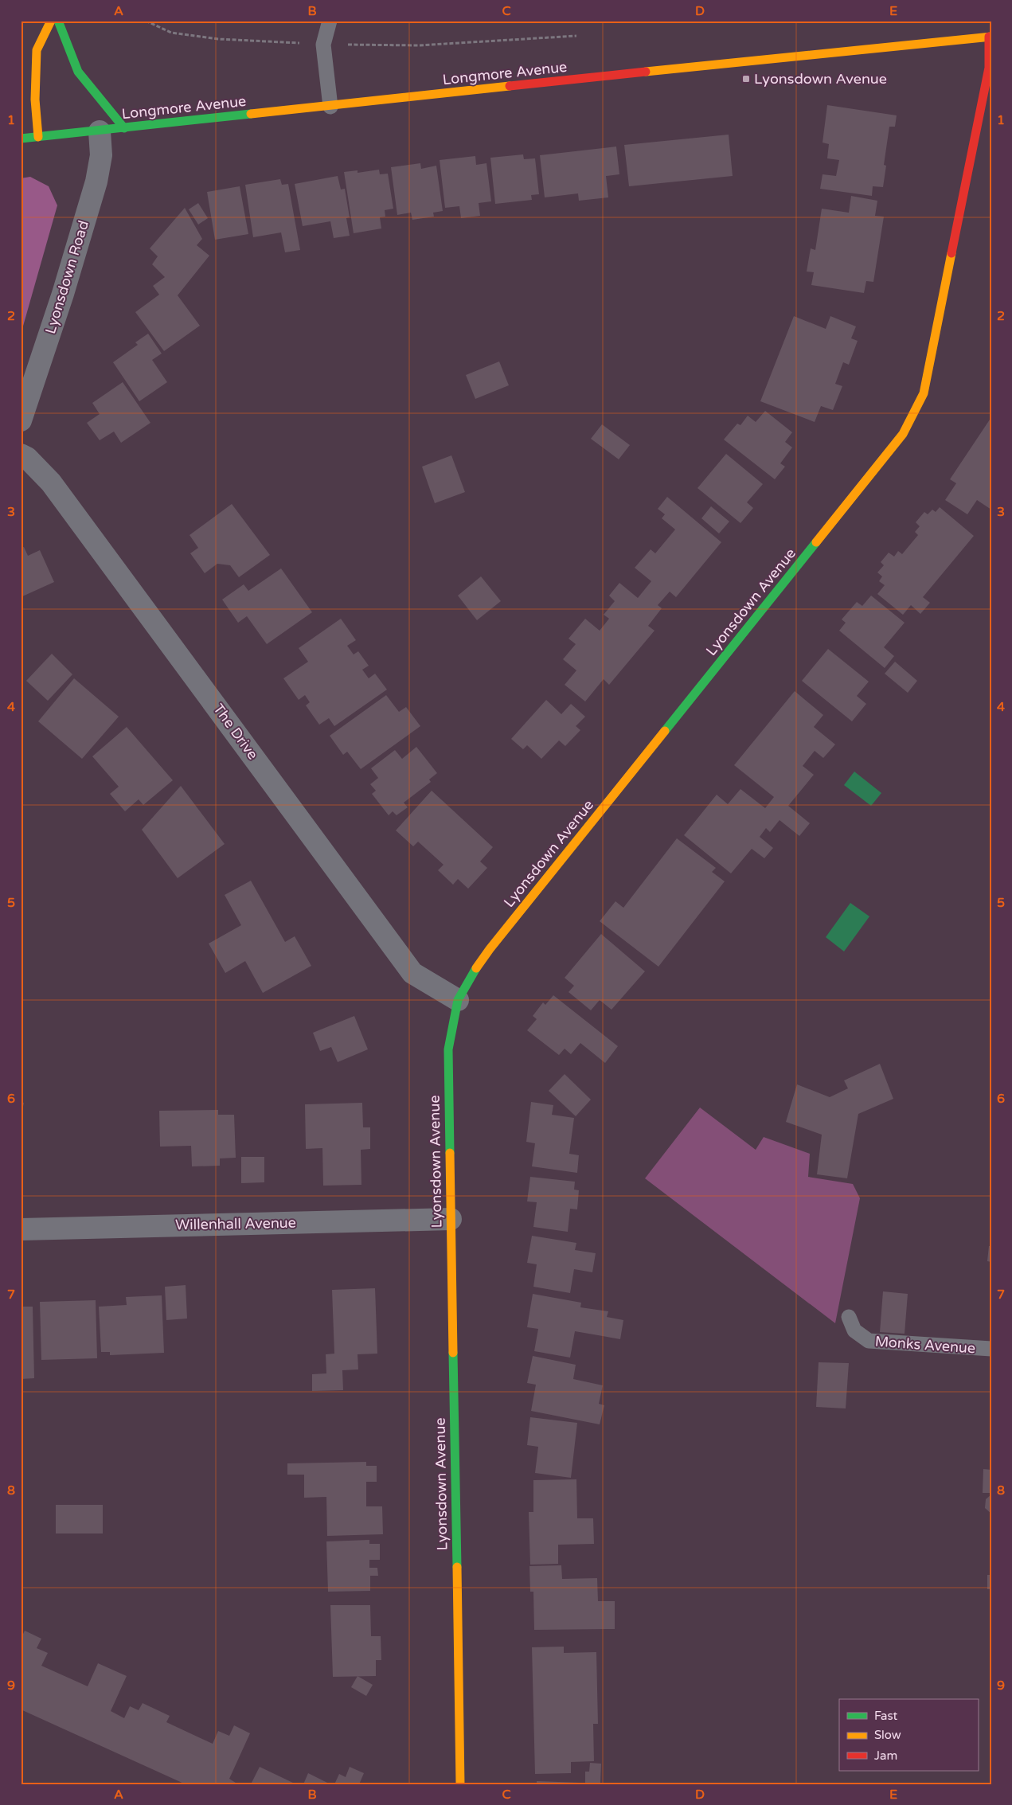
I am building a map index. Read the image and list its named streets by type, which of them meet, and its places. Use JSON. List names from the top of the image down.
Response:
{
  "streets": {
    "street": [
      "Longmore Avenue",
      "Lyonsdown Road",
      "Lyonsdown Avenue",
      "The Drive",
      "Willenhall Avenue"
    ],
    "lane": ["Monks Avenue"]
  },
  "crossings": [
    ["Longmore Avenue", "Lyonsdown Road"],
    ["Longmore Avenue", "Lyonsdown Avenue"],
    ["Lyonsdown Avenue", "The Drive"],
    ["Lyonsdown Avenue", "Willenhall Avenue"]
  ],
  "places": {
    "transit": ["Lyonsdown Avenue"]
  },
  "legend": ["Fast", "Slow", "Jam"],
  "grid": {
    "columns": [
      "A",
      "B",
      "C",
      "D",
      "E"
    ],
    "rows": [
      "1",
      "2",
      "3",
      "4",
      "5",
      "6",
      "7",
      "8",
      "9"
    ]
  }
}
